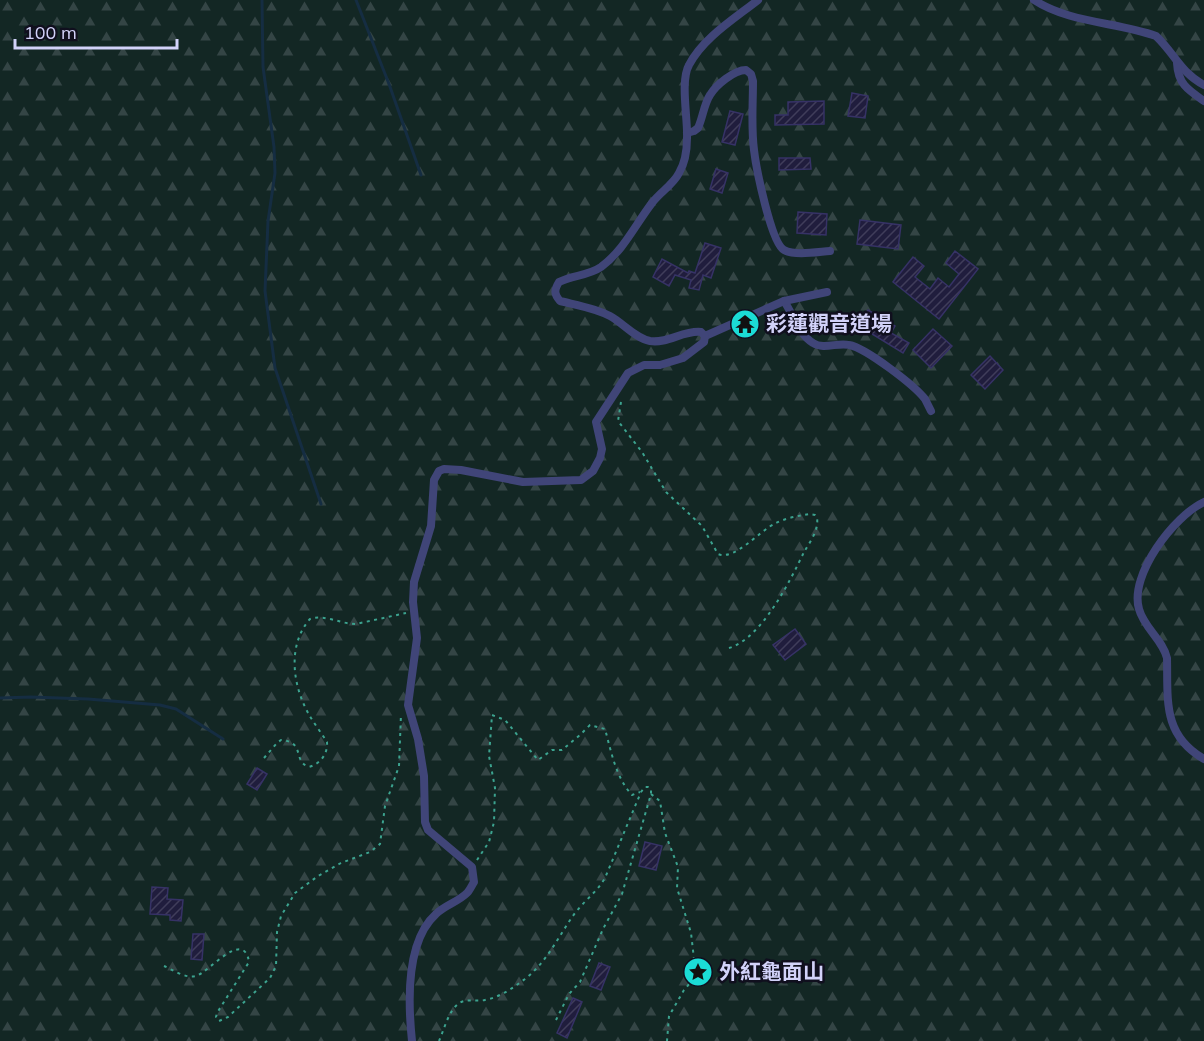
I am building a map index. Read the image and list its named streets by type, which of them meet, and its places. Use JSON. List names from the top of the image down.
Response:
{
  "places": {
    "temple": ["彩蓮觀音道場"],
    "place": ["外紅龜面山"]
  },
  "scale_bar": "100 m"
}
